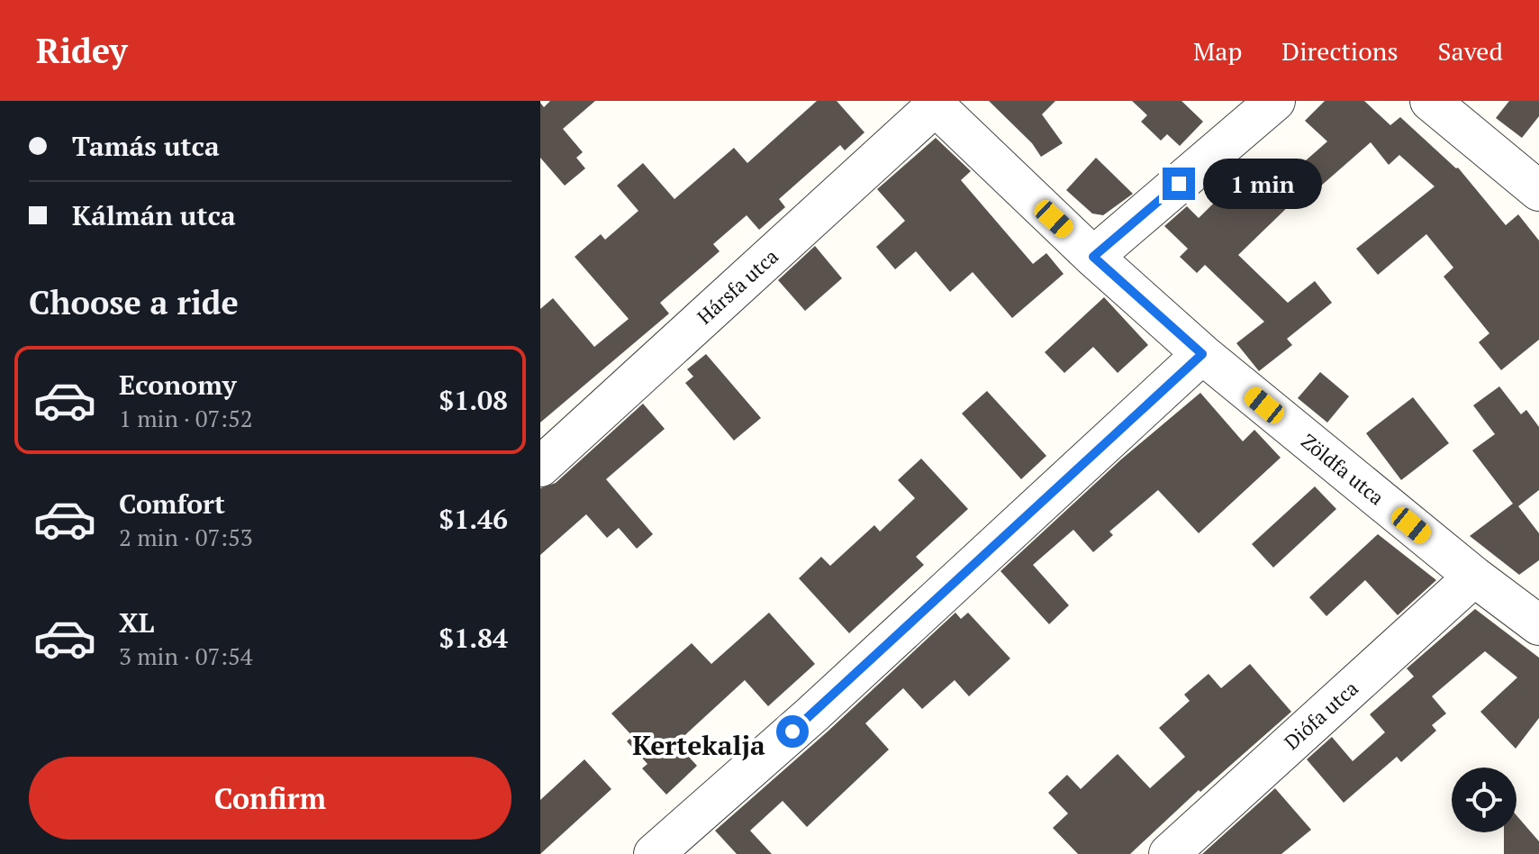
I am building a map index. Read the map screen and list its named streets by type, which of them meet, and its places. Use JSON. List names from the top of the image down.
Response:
{
  "streets": {
    "street": ["Hársfa utca", "Zöldfa utca", "Diófa utca"]
  },
  "crossings": [
    ["Hársfa utca", "Zöldfa utca"],
    ["Zöldfa utca", "Diófa utca"]
  ],
  "districts": ["Kertekalja"],
  "page": {
    "header": "Ridey",
    "nav": ["Map", "Directions", "Saved"],
    "banner": ["Tamás utca", "Kálmán utca"],
    "bubble": "1 min",
    "heading": "Choose a ride",
    "list": [
      {
        "name": "Economy",
        "note": "1 min · 07:52",
        "value": "$1.08"
      },
      {
        "name": "Comfort",
        "note": "2 min · 07:53",
        "value": "$1.46"
      },
      {
        "name": "XL",
        "note": "3 min · 07:54",
        "value": "$1.84"
      }
    ],
    "buttons": "Confirm"
  }
}
